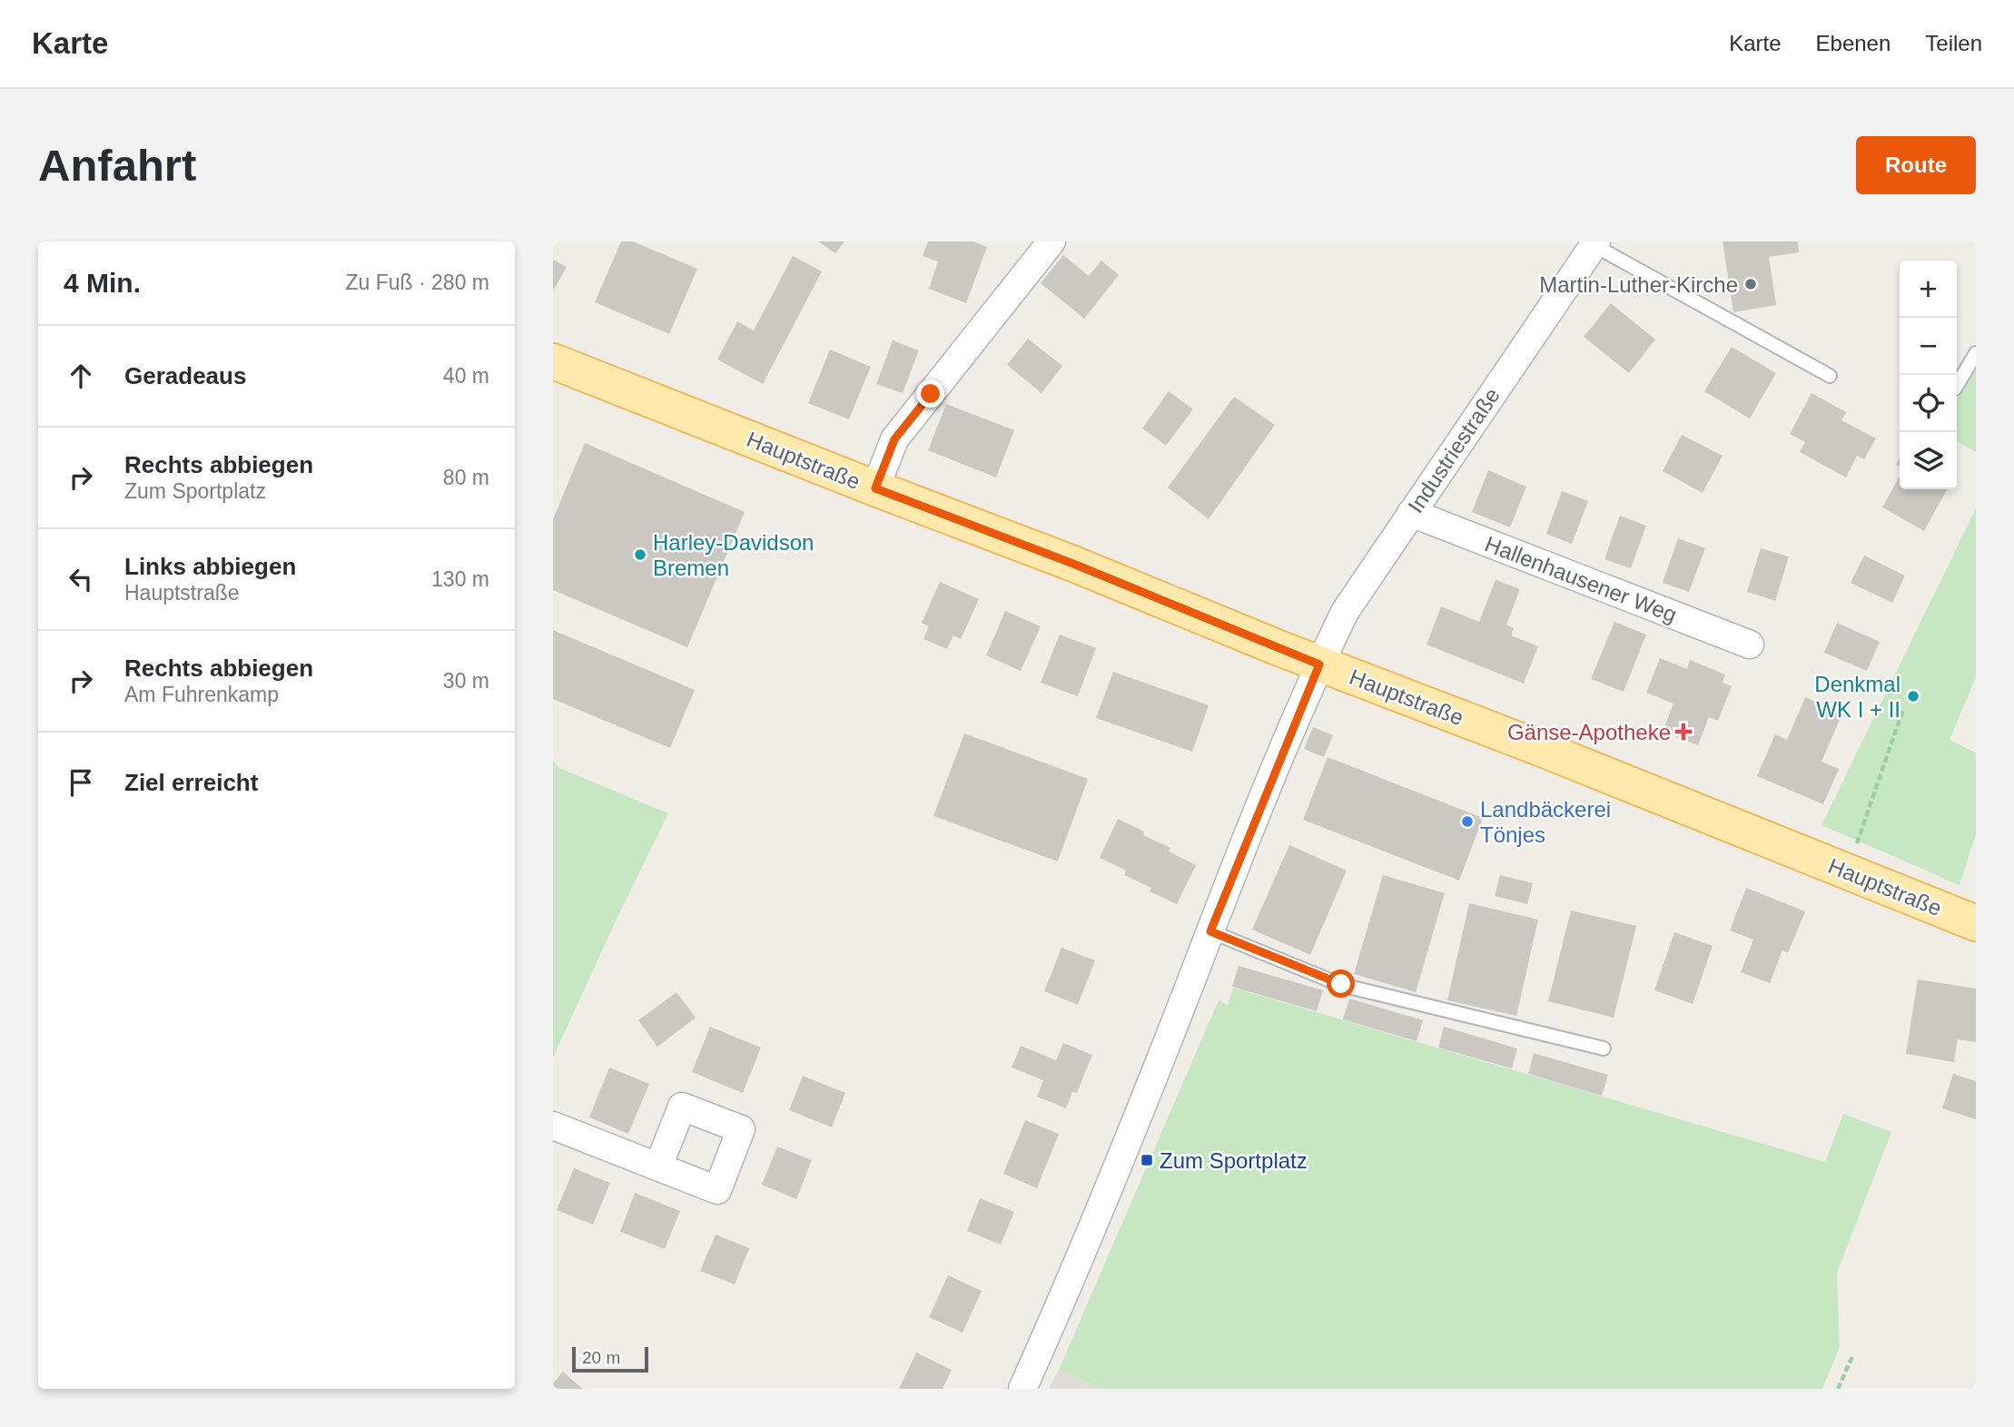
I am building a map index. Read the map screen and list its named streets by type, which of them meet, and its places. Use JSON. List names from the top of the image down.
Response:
{
  "streets": {
    "main road": ["Hauptstraße"],
    "street": ["Industriestraße", "Hallenhausener Weg"]
  },
  "crossings": [
    ["Industriestraße", "Hauptstraße"],
    ["Industriestraße", "Hallenhausener Weg"]
  ],
  "places": {
    "other": [
      "Martin-Luther-Kirche",
      "Harley-Davidson Bremen",
      "Denkmal WK I + II",
      "Landbäckerei Tönjes"
    ],
    "health": ["Gänse-Apotheke"],
    "transit": ["Zum Sportplatz"]
  },
  "scale_bar": "20 m",
  "page": {
    "header": "Karte",
    "nav": ["Karte", "Ebenen", "Teilen"],
    "buttons": "Route",
    "title": "Anfahrt",
    "heading": ["4 Min.", "Zu Fuß · 280 m"],
    "map_buttons": ["+", "−"],
    "list": [
      ["Geradeaus", "40 m"],
      ["Rechts abbiegen", "Zum Sportplatz", "80 m"],
      ["Links abbiegen", "Hauptstraße", "130 m"],
      ["Rechts abbiegen", "Am Fuhrenkamp", "30 m"],
      "Ziel erreicht"
    ],
    "scale": "20 m"
  }
}
